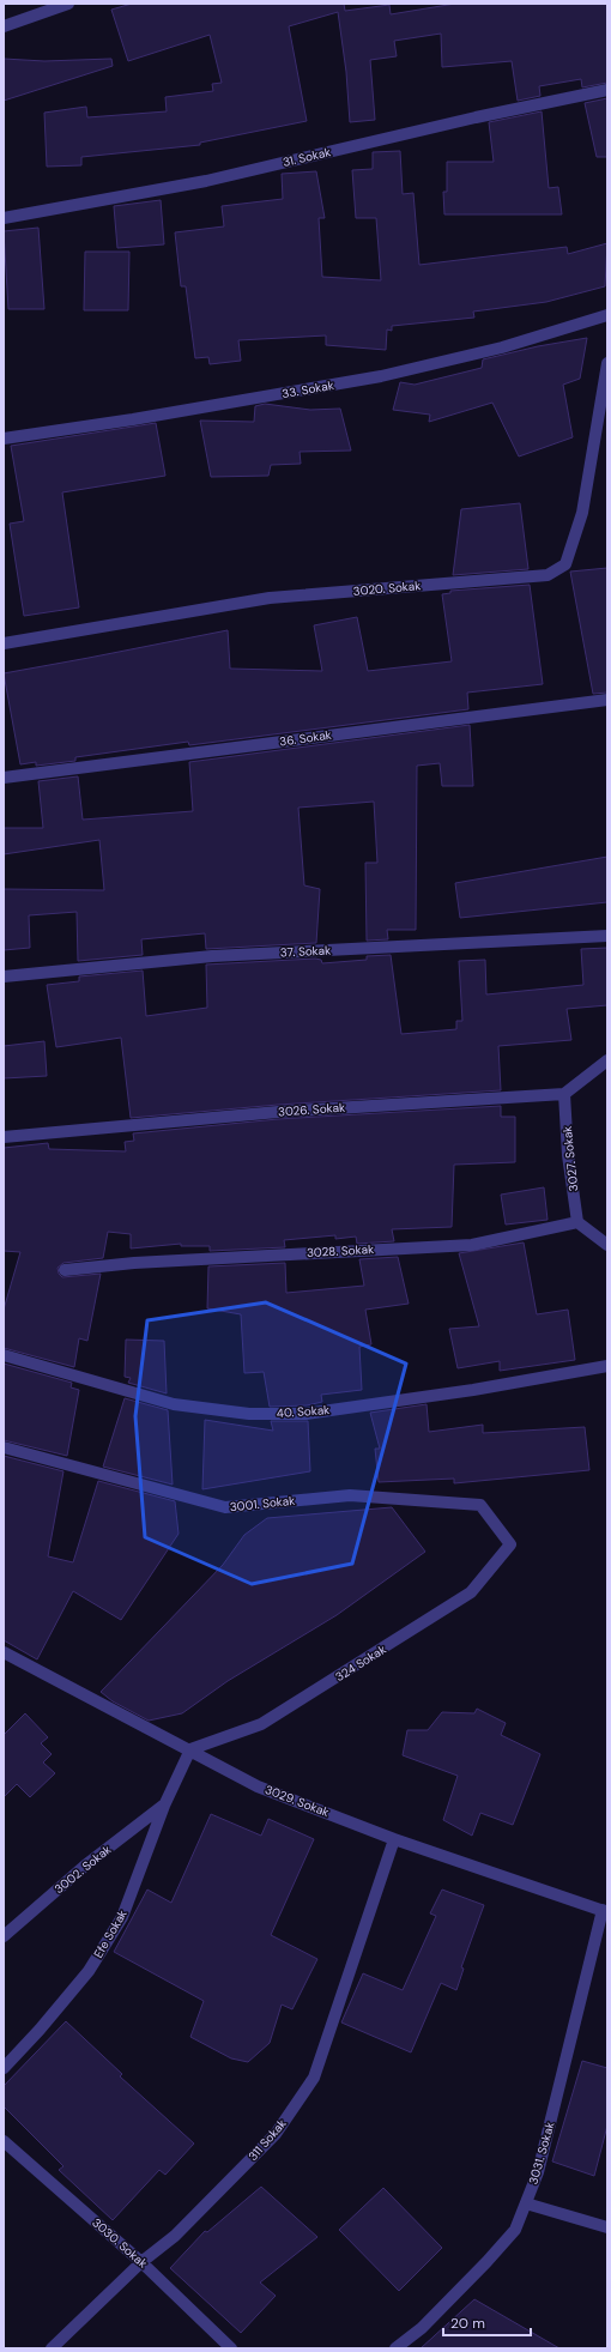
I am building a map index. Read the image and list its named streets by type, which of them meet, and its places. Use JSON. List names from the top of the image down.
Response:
{
  "streets": {
    "street": [
      "31. Sokak",
      "33. Sokak",
      "3020. Sokak",
      "36. Sokak",
      "37. Sokak",
      "3026. Sokak",
      "3027. Sokak",
      "3028. Sokak",
      "40. Sokak",
      "3001. Sokak",
      "324 Sokak",
      "3029. Sokak",
      "3002. Sokak",
      "Efe Sokak",
      "311 Sokak",
      "3031. Sokak",
      "3030. Sokak"
    ]
  },
  "crossings": [
    ["3026. Sokak", "3027. Sokak"],
    ["3027. Sokak", "3028. Sokak"],
    ["3001. Sokak", "324 Sokak"],
    ["324 Sokak", "3029. Sokak"],
    ["324 Sokak", "Efe Sokak"],
    ["3029. Sokak", "Efe Sokak"],
    ["3029. Sokak", "311 Sokak"],
    ["3029. Sokak", "3031. Sokak"],
    ["3002. Sokak", "Efe Sokak"],
    ["311 Sokak", "3030. Sokak"]
  ],
  "scale_bar": "20 m"
}
